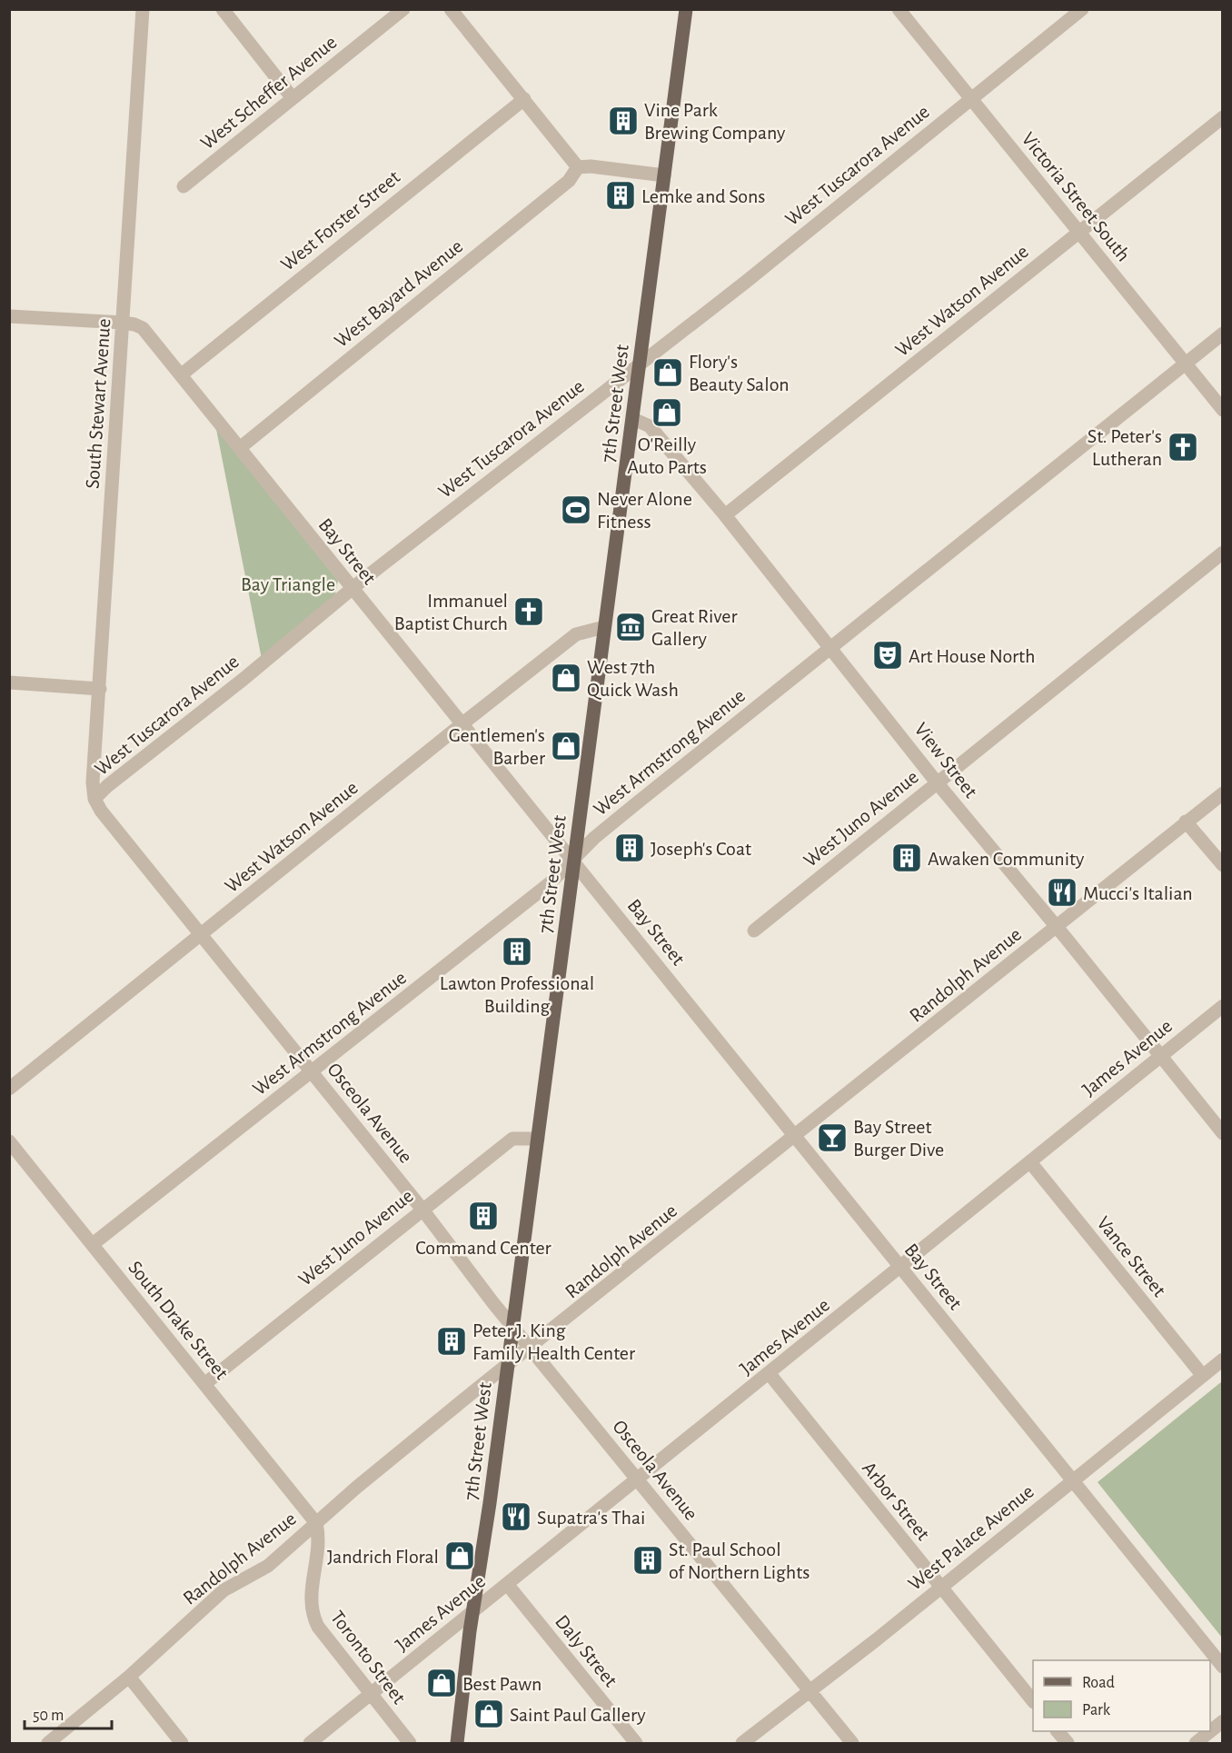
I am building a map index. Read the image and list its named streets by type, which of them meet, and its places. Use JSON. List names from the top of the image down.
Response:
{
  "streets": {
    "main road": ["7th Street West"],
    "street": [
      "West Scheffer Avenue",
      "West Tuscarora Avenue",
      "Victoria Street South",
      "West Forster Street",
      "West Bayard Avenue",
      "West Watson Avenue",
      "South Stewart Avenue",
      "Bay Street",
      "West Armstrong Avenue",
      "View Street",
      "West Juno Avenue",
      "Randolph Avenue",
      "James Avenue",
      "Osceola Avenue",
      "Vance Street",
      "South Drake Street",
      "Arbor Street",
      "West Palace Avenue",
      "Daly Street",
      "Toronto Street"
    ]
  },
  "crossings": [
    ["West Tuscarora Avenue", "Victoria Street South"],
    ["West Tuscarora Avenue", "South Stewart Avenue"],
    ["West Tuscarora Avenue", "7th Street West"],
    ["West Tuscarora Avenue", "Bay Street"],
    ["West Tuscarora Avenue", "Osceola Avenue"],
    ["Victoria Street South", "West Watson Avenue"],
    ["Victoria Street South", "West Armstrong Avenue"],
    ["West Forster Street", "Bay Street"],
    ["West Bayard Avenue", "Bay Street"],
    ["West Watson Avenue", "7th Street West"],
    ["West Watson Avenue", "Bay Street"],
    ["West Watson Avenue", "View Street"],
    ["West Watson Avenue", "Osceola Avenue"],
    ["South Stewart Avenue", "Bay Street"],
    ["South Stewart Avenue", "Osceola Avenue"],
    ["7th Street West", "Bay Street"],
    ["7th Street West", "West Armstrong Avenue"],
    ["7th Street West", "View Street"],
    ["7th Street West", "West Juno Avenue"],
    ["7th Street West", "Randolph Avenue"],
    ["7th Street West", "James Avenue"],
    ["7th Street West", "Osceola Avenue"],
    ["Bay Street", "West Armstrong Avenue"],
    ["Bay Street", "Randolph Avenue"],
    ["Bay Street", "James Avenue"],
    ["Bay Street", "West Palace Avenue"],
    ["West Armstrong Avenue", "View Street"],
    ["West Armstrong Avenue", "Osceola Avenue"],
    ["West Armstrong Avenue", "South Drake Street"],
    ["View Street", "West Juno Avenue"],
    ["View Street", "Randolph Avenue"],
    ["View Street", "James Avenue"],
    ["West Juno Avenue", "Osceola Avenue"],
    ["West Juno Avenue", "South Drake Street"],
    ["Randolph Avenue", "Osceola Avenue"],
    ["Randolph Avenue", "South Drake Street"],
    ["Randolph Avenue", "Toronto Street"],
    ["James Avenue", "Osceola Avenue"],
    ["James Avenue", "Vance Street"],
    ["James Avenue", "Arbor Street"],
    ["James Avenue", "Daly Street"],
    ["James Avenue", "Toronto Street"],
    ["Osceola Avenue", "West Palace Avenue"],
    ["Vance Street", "West Palace Avenue"],
    ["South Drake Street", "Toronto Street"],
    ["Arbor Street", "West Palace Avenue"]
  ],
  "parks": ["Bay Triangle"],
  "places": {
    "building": [
      "Vine Park Brewing Company",
      "Lemke and Sons",
      "Joseph's Coat",
      "Awaken Community",
      "Lawton Professional Building",
      "Command Center",
      "Peter J. King Family Health Center",
      "St. Paul School of Northern Lights"
    ],
    "shop": [
      "Flory's Beauty Salon",
      "O'Reilly Auto Parts",
      "West 7th Quick Wash",
      "Gentlemen's Barber",
      "Jandrich Floral",
      "Best Pawn",
      "Saint Paul Gallery"
    ],
    "church": ["St. Peter's Lutheran", "Immanuel Baptist Church"],
    "sports": ["Never Alone Fitness"],
    "museum": ["Great River Gallery"],
    "theatre": ["Art House North"],
    "restaurant": ["Mucci's Italian", "Supatra's Thai"],
    "bar": ["Bay Street Burger Dive"]
  },
  "legend": ["Road", "Park"],
  "scale_bar": "50 m"
}
